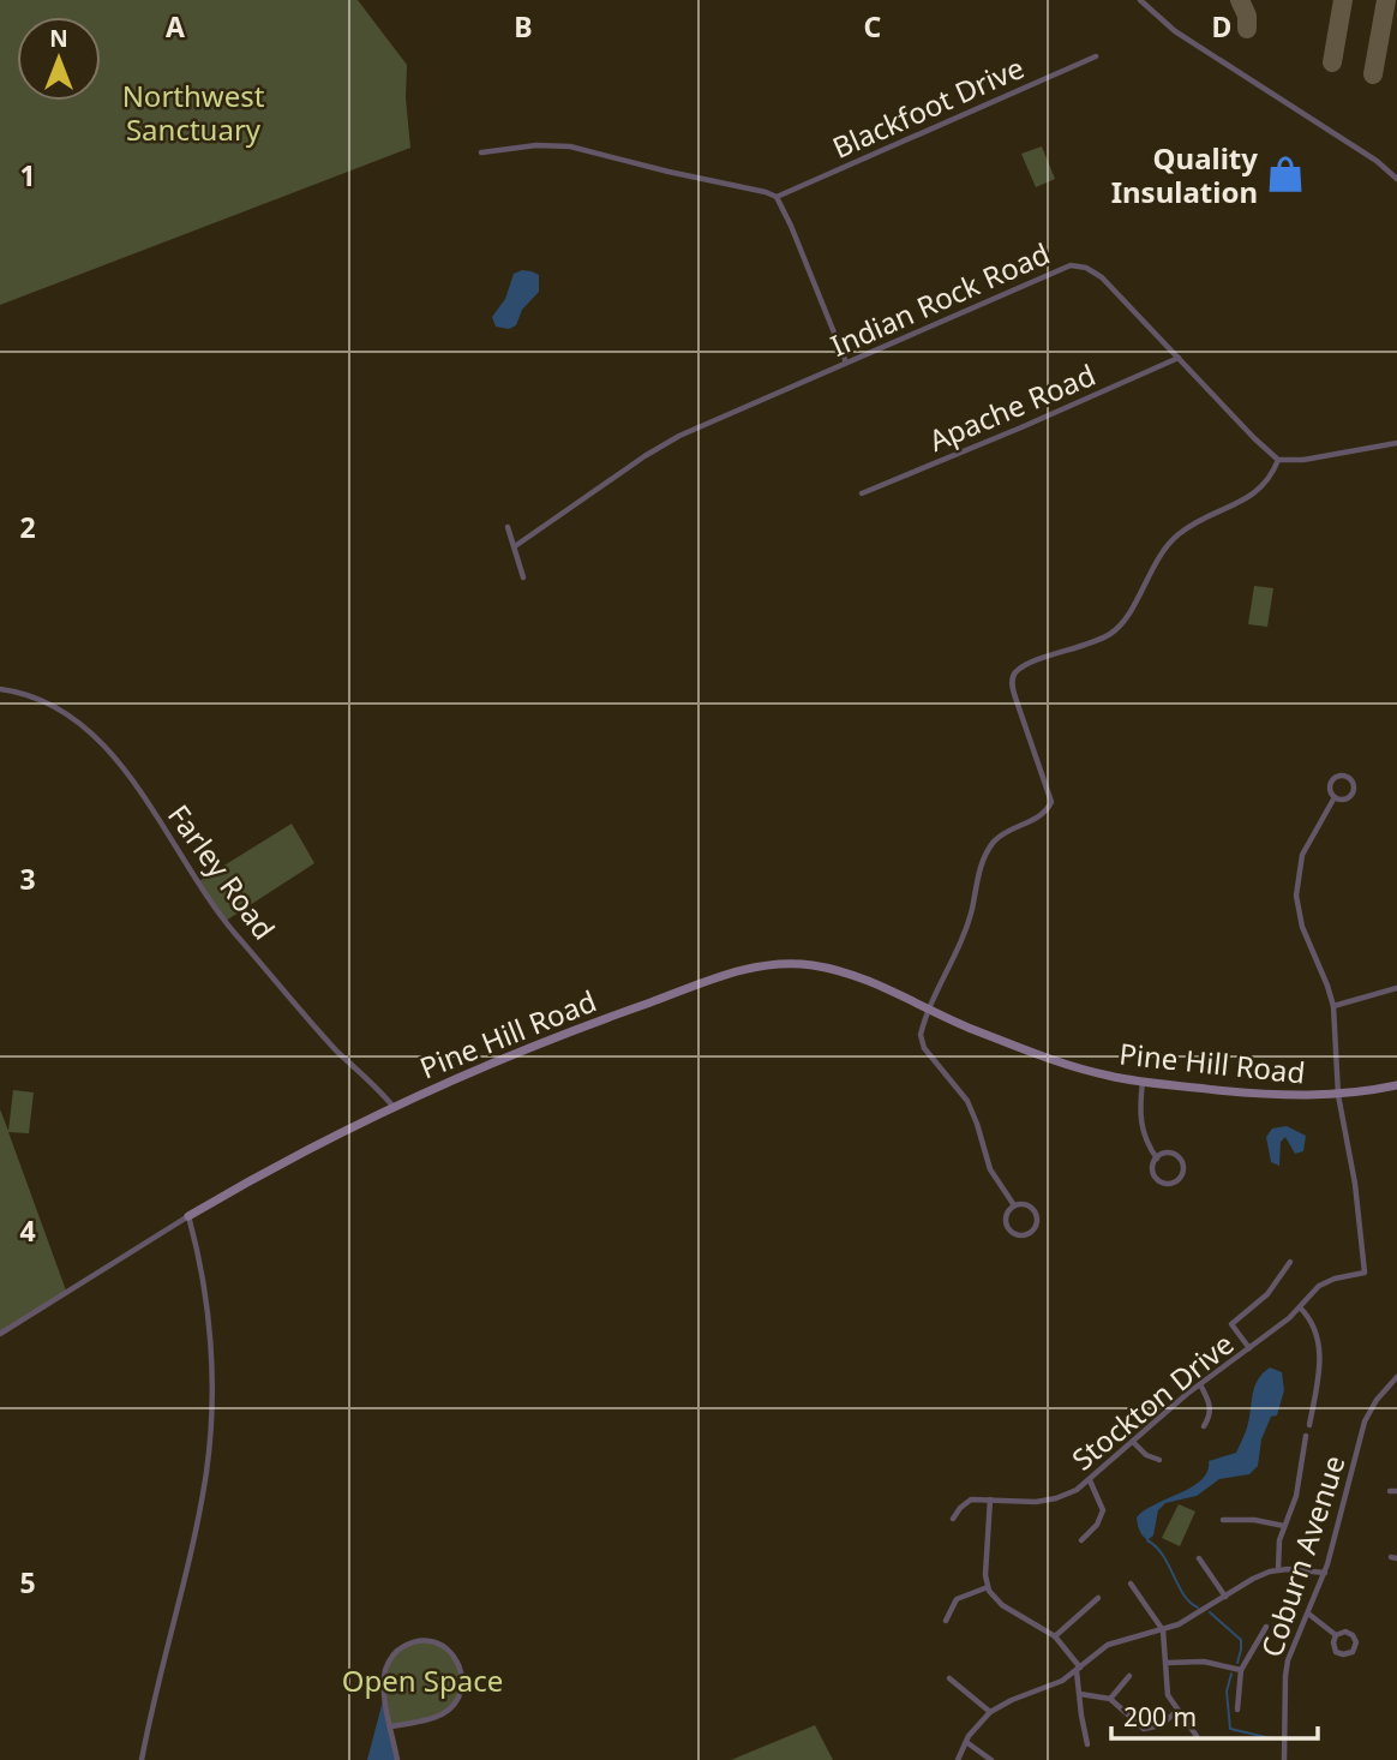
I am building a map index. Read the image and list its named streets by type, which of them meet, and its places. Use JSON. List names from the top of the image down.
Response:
{
  "streets": {
    "street": [
      "Blackfoot Drive",
      "Indian Rock Road",
      "Apache Road",
      "Farley Road",
      "Pine Hill Road",
      "Stockton Drive",
      "Coburn Avenue"
    ]
  },
  "crossings": [
    ["Indian Rock Road", "Apache Road"],
    ["Farley Road", "Pine Hill Road"],
    ["Pine Hill Road", "Stockton Drive"]
  ],
  "parks": ["Northwest Sanctuary", "Open Space"],
  "places": {
    "shop": ["Quality Insulation"]
  },
  "scale_bar": "200 m",
  "north": "top",
  "grid": {
    "columns": [
      "A",
      "B",
      "C",
      "D"
    ],
    "rows": [
      "1",
      "2",
      "3",
      "4",
      "5"
    ]
  }
}
